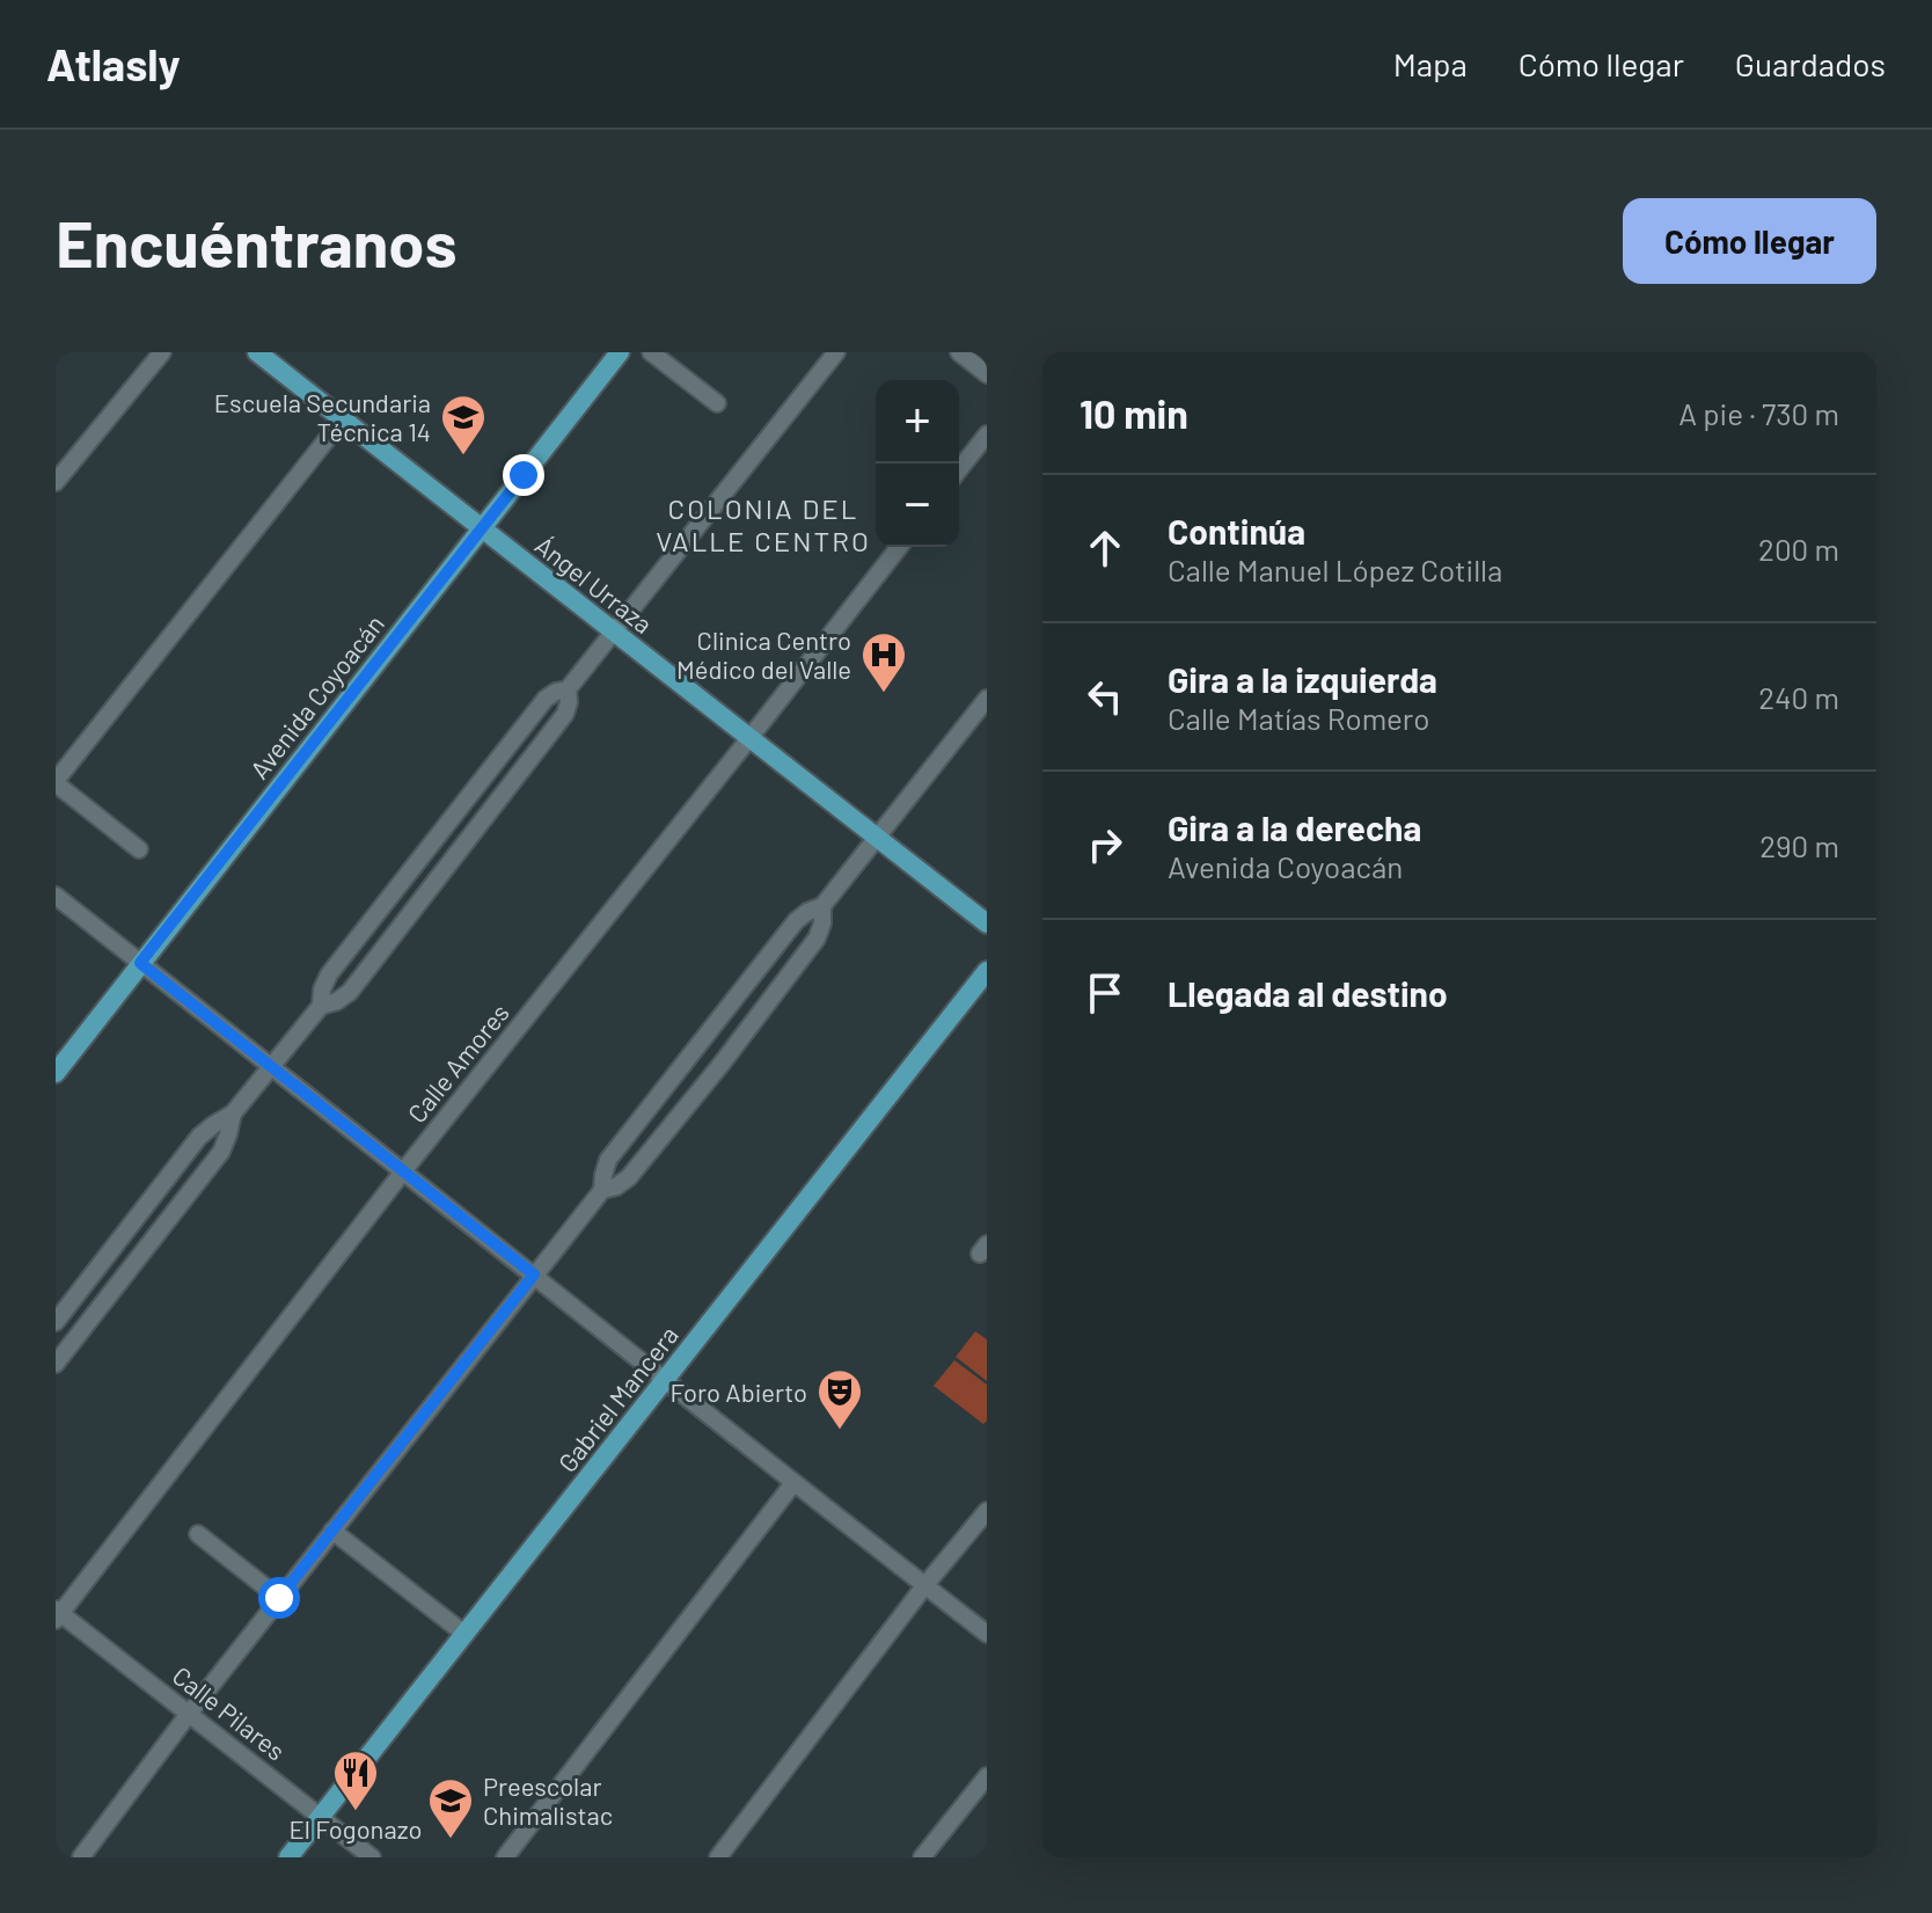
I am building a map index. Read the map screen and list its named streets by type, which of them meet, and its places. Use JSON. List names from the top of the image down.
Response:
{
  "streets": {
    "main road": ["Ángel Urraza", "Avenida Coyoacán", "Gabriel Mancera"],
    "street": ["Calle Amores", "Calle Pilares"]
  },
  "crossings": [
    ["Ángel Urraza", "Avenida Coyoacán"],
    ["Ángel Urraza", "Calle Amores"],
    ["Calle Amores", "Calle Pilares"],
    ["Gabriel Mancera", "Calle Pilares"]
  ],
  "districts": ["COLONIA DEL VALLE CENTRO"],
  "places": {
    "school or university": ["Escuela Secundaria Técnica 14", "Preescolar Chimalistac"],
    "hospital": ["Clinica Centro Médico del Valle"],
    "theatre": ["Foro Abierto"],
    "restaurant": ["El Fogonazo"]
  },
  "page": {
    "header": "Atlasly",
    "nav": ["Mapa", "Cómo llegar", "Guardados"],
    "buttons": "Cómo llegar",
    "title": "Encuéntranos",
    "heading": ["10 min", "A pie · 730 m"],
    "map_buttons": ["+", "−"],
    "list": [
      ["Continúa", "Calle Manuel López Cotilla", "200 m"],
      ["Gira a la izquierda", "Calle Matías Romero", "240 m"],
      ["Gira a la derecha", "Avenida Coyoacán", "290 m"],
      "Llegada al destino"
    ]
  }
}
